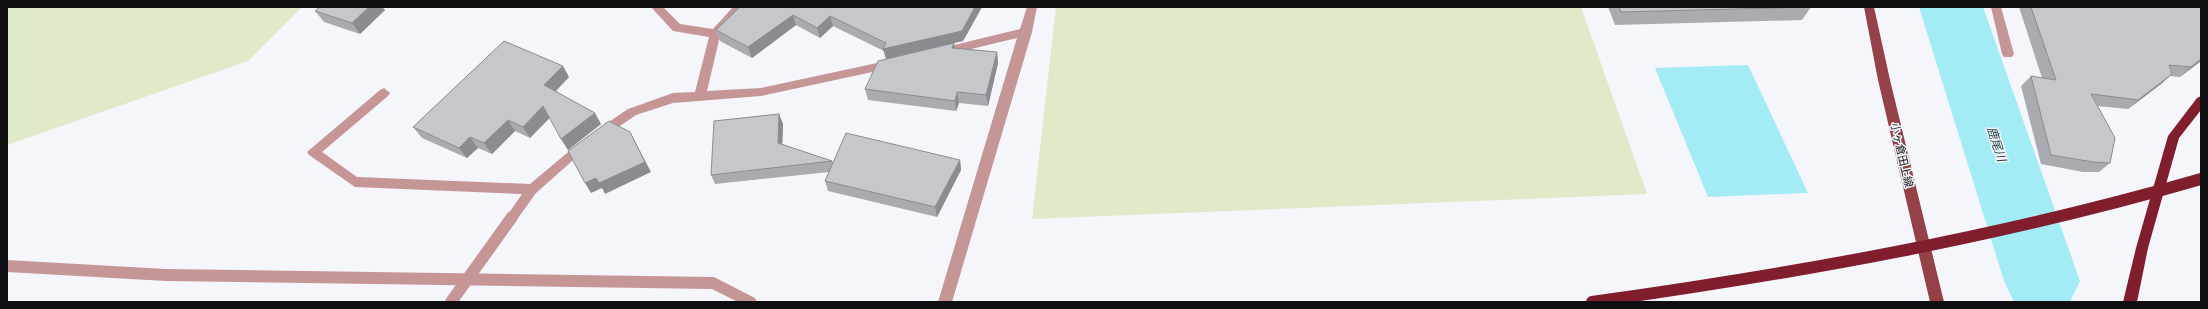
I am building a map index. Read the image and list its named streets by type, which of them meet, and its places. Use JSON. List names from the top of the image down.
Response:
{
  "streets": {
    "main road": ["小ヶ倉田上線"]
  },
  "water": ["鹿尾川"]
}
